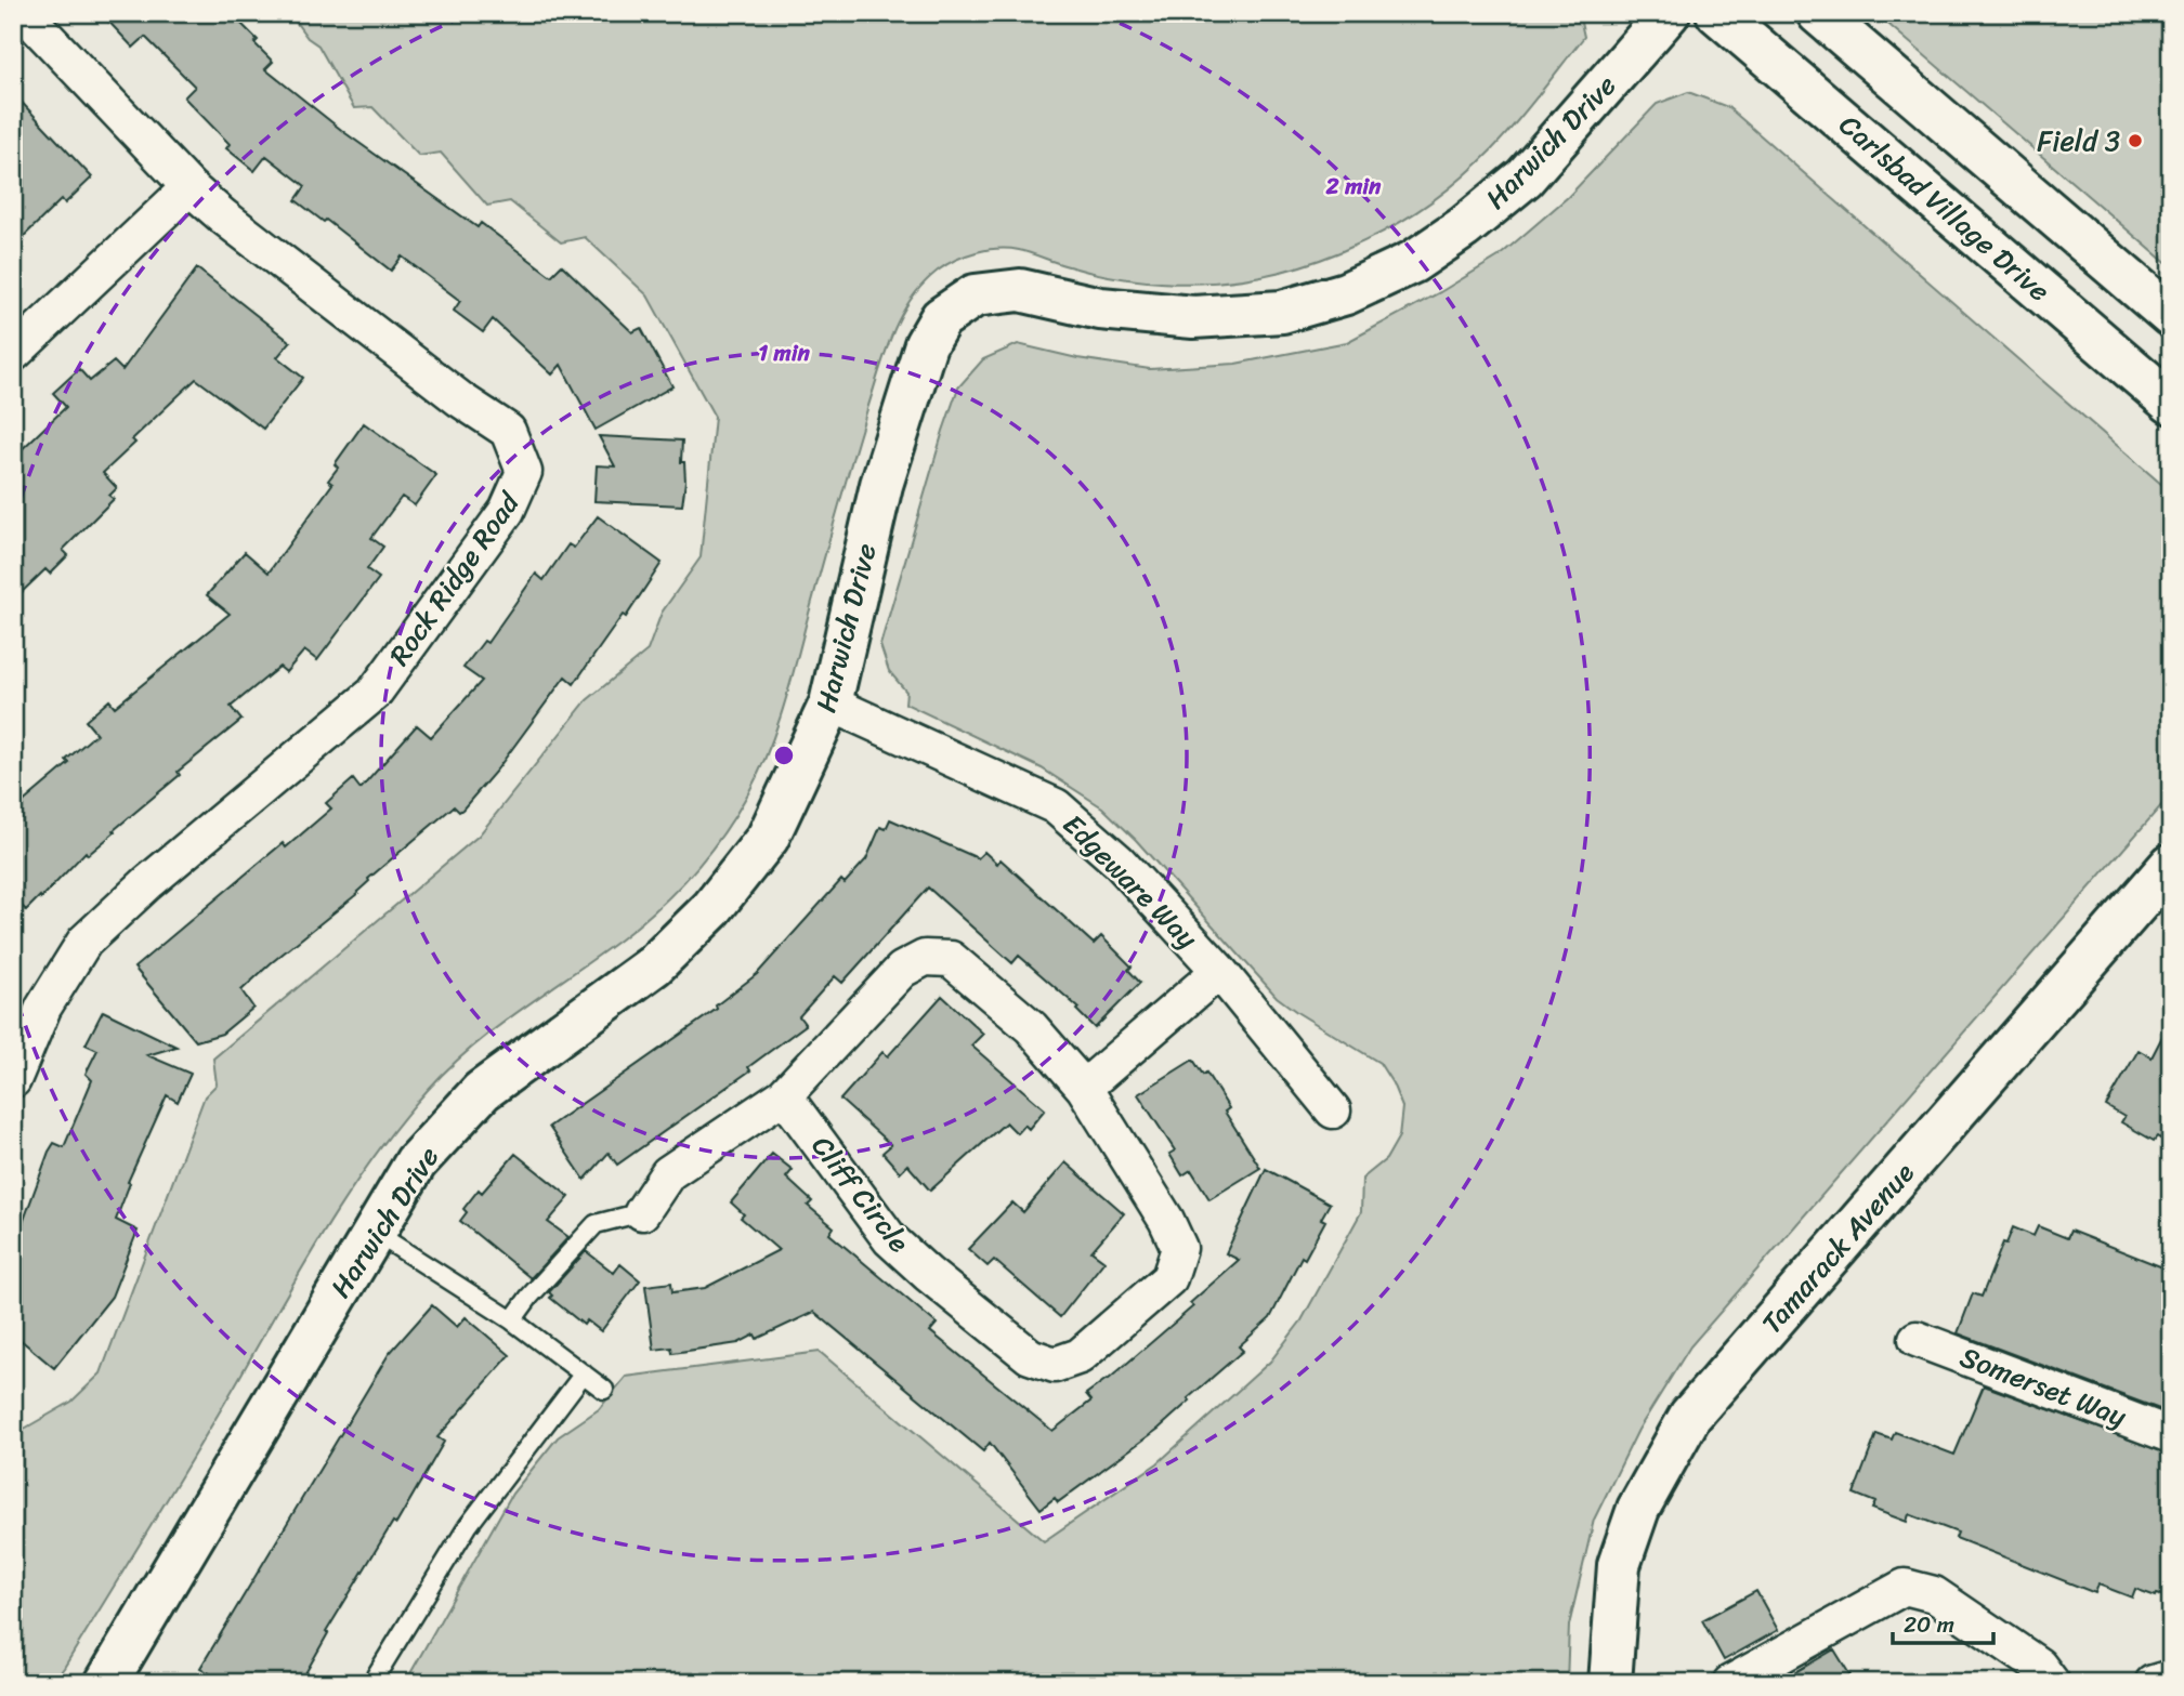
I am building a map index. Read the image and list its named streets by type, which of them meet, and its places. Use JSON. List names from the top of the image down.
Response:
{
  "streets": {
    "street": [
      "Harwich Drive",
      "Carlsbad Village Drive",
      "Rock Ridge Road",
      "Edgeware Way",
      "Cliff Circle",
      "Tamarack Avenue",
      "Somerset Way"
    ]
  },
  "crossings": [
    ["Harwich Drive", "Edgeware Way"]
  ],
  "places": ["Field 3"],
  "scale_bar": "20 m",
  "rings": ["2 min", "1 min"]
}
